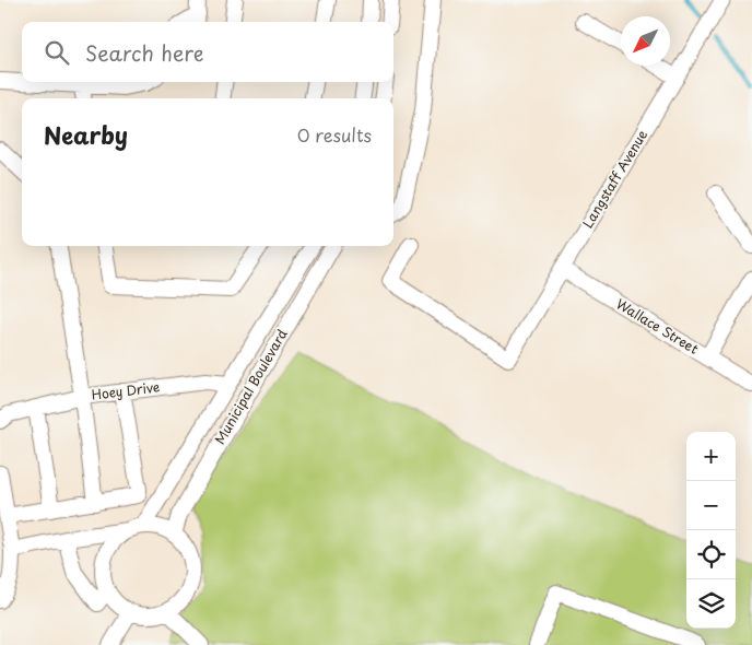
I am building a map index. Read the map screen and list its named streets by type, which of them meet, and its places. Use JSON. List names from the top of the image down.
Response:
{
  "streets": {
    "street": [
      "Langstaff Avenue",
      "Wallace Street",
      "Municipal Boulevard",
      "Hoey Drive"
    ]
  },
  "crossings": [
    ["Langstaff Avenue", "Wallace Street"],
    ["Municipal Boulevard", "Hoey Drive"]
  ],
  "north": "bottom left",
  "page": {
    "search": "Search here",
    "heading": ["Nearby", "0 results"],
    "map_buttons": ["+", "−"]
  }
}
